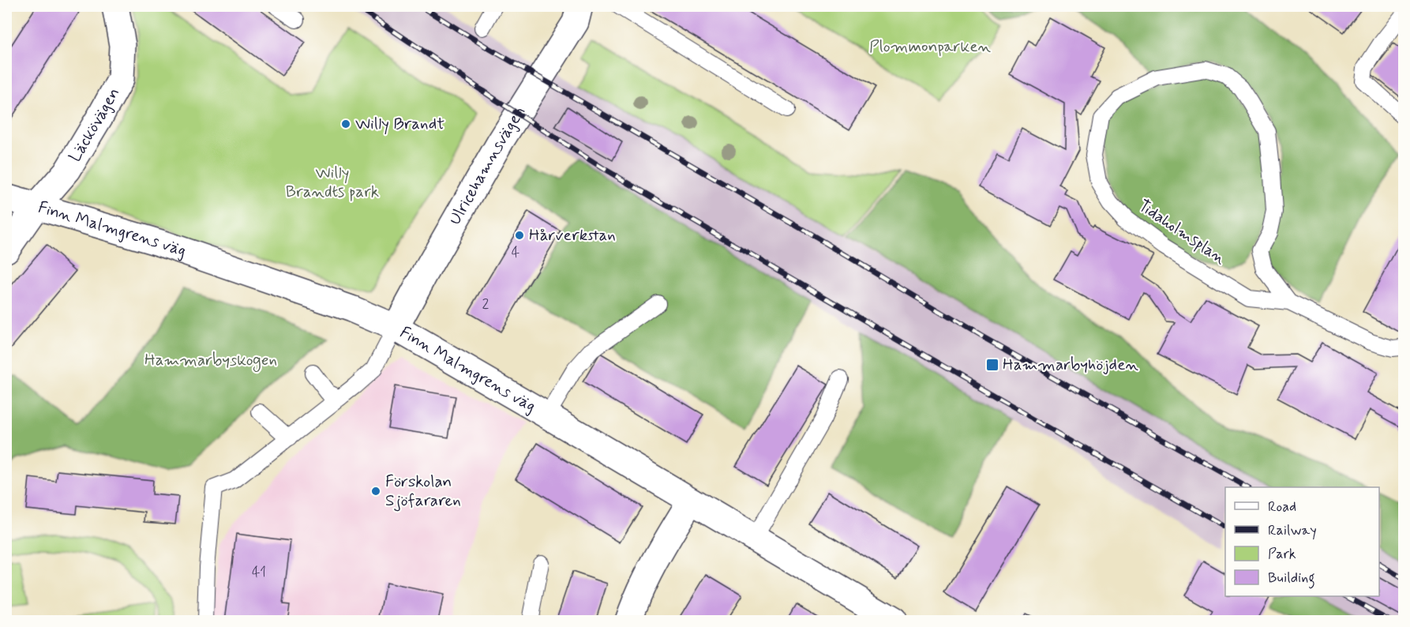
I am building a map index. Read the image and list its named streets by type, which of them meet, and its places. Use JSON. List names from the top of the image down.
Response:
{
  "streets": {
    "street": ["Läckövägen", "Ulricehamnsvägen", "Finn Malmgrens väg"],
    "lane": ["Tidaholmsplan"]
  },
  "crossings": [
    ["Läckövägen", "Finn Malmgrens väg"],
    ["Ulricehamnsvägen", "Finn Malmgrens väg"]
  ],
  "parks": ["Plommonparken", "Willy Brandts park", "Hammarbyskogen"],
  "places": {
    "other": ["Willy Brandt", "Hårverkstan", "Förskolan Sjöfararen"],
    "transit": ["Hammarbyhöjden"]
  },
  "house_numbers": ["4", "2", "41"],
  "legend": [
    "Road",
    "Railway",
    "Park",
    "Building"
  ]
}
